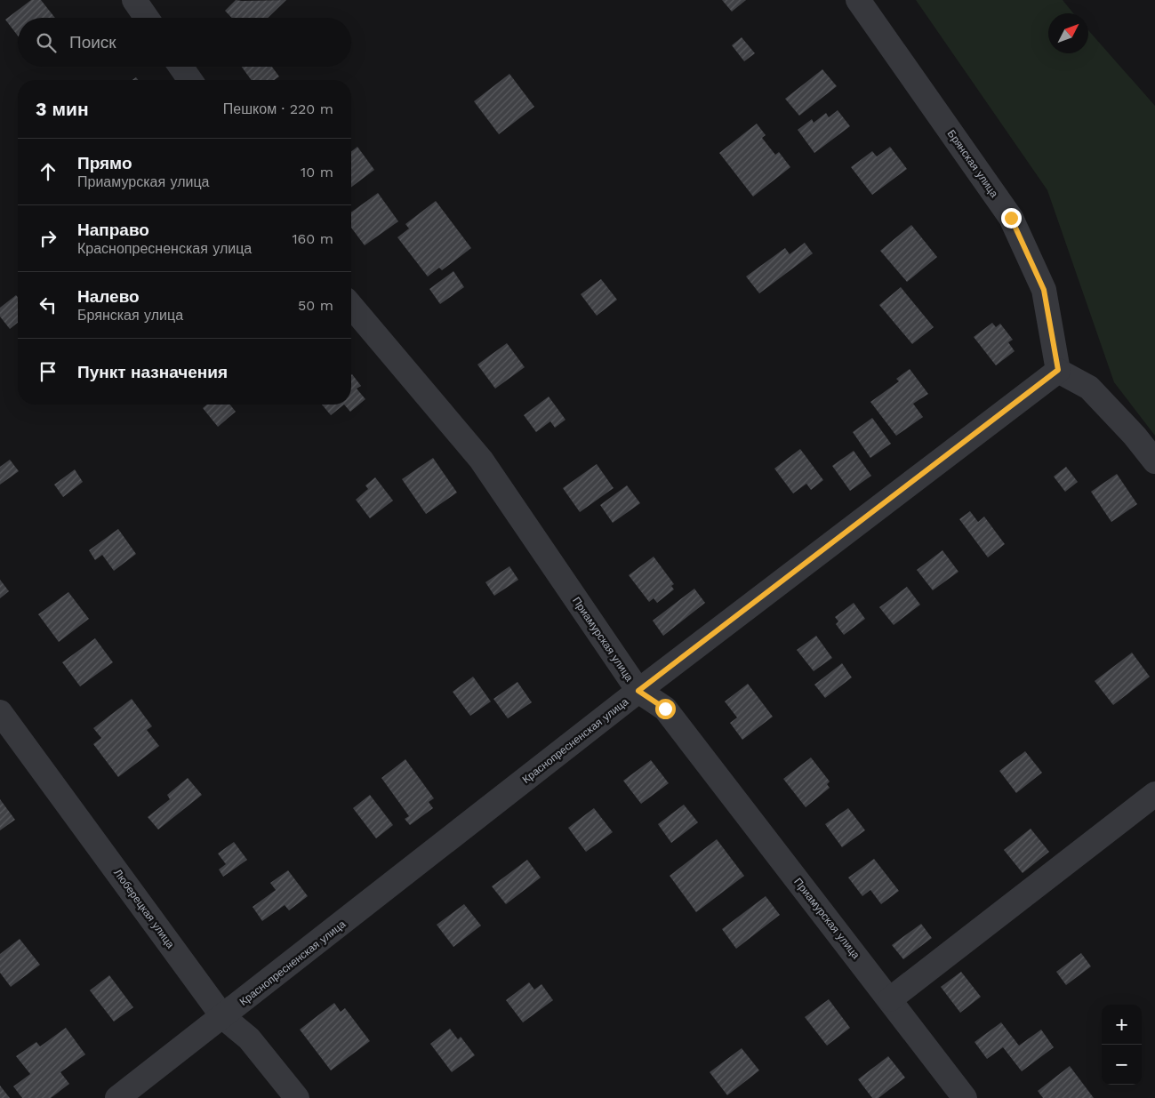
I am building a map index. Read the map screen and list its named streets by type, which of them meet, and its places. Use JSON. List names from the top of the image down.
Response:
{
  "streets": {
    "street": [
      "Брянская улица",
      "Приамурская улица",
      "Краснопресненская улица",
      "Люберецкая улица"
    ]
  },
  "crossings": [
    ["Брянская улица", "Краснопресненская улица"],
    ["Приамурская улица", "Краснопресненская улица"],
    ["Краснопресненская улица", "Люберецкая улица"]
  ],
  "north": "top right",
  "page": {
    "search": "Поиск",
    "heading": ["3 мин", "Пешком · 220 m"],
    "list": [
      ["Прямо", "Приамурская улица", "10 m"],
      ["Направо", "Краснопресненская улица", "160 m"],
      ["Налево", "Брянская улица", "50 m"],
      "Пункт назначения"
    ],
    "map_buttons": ["+", "−"]
  }
}
